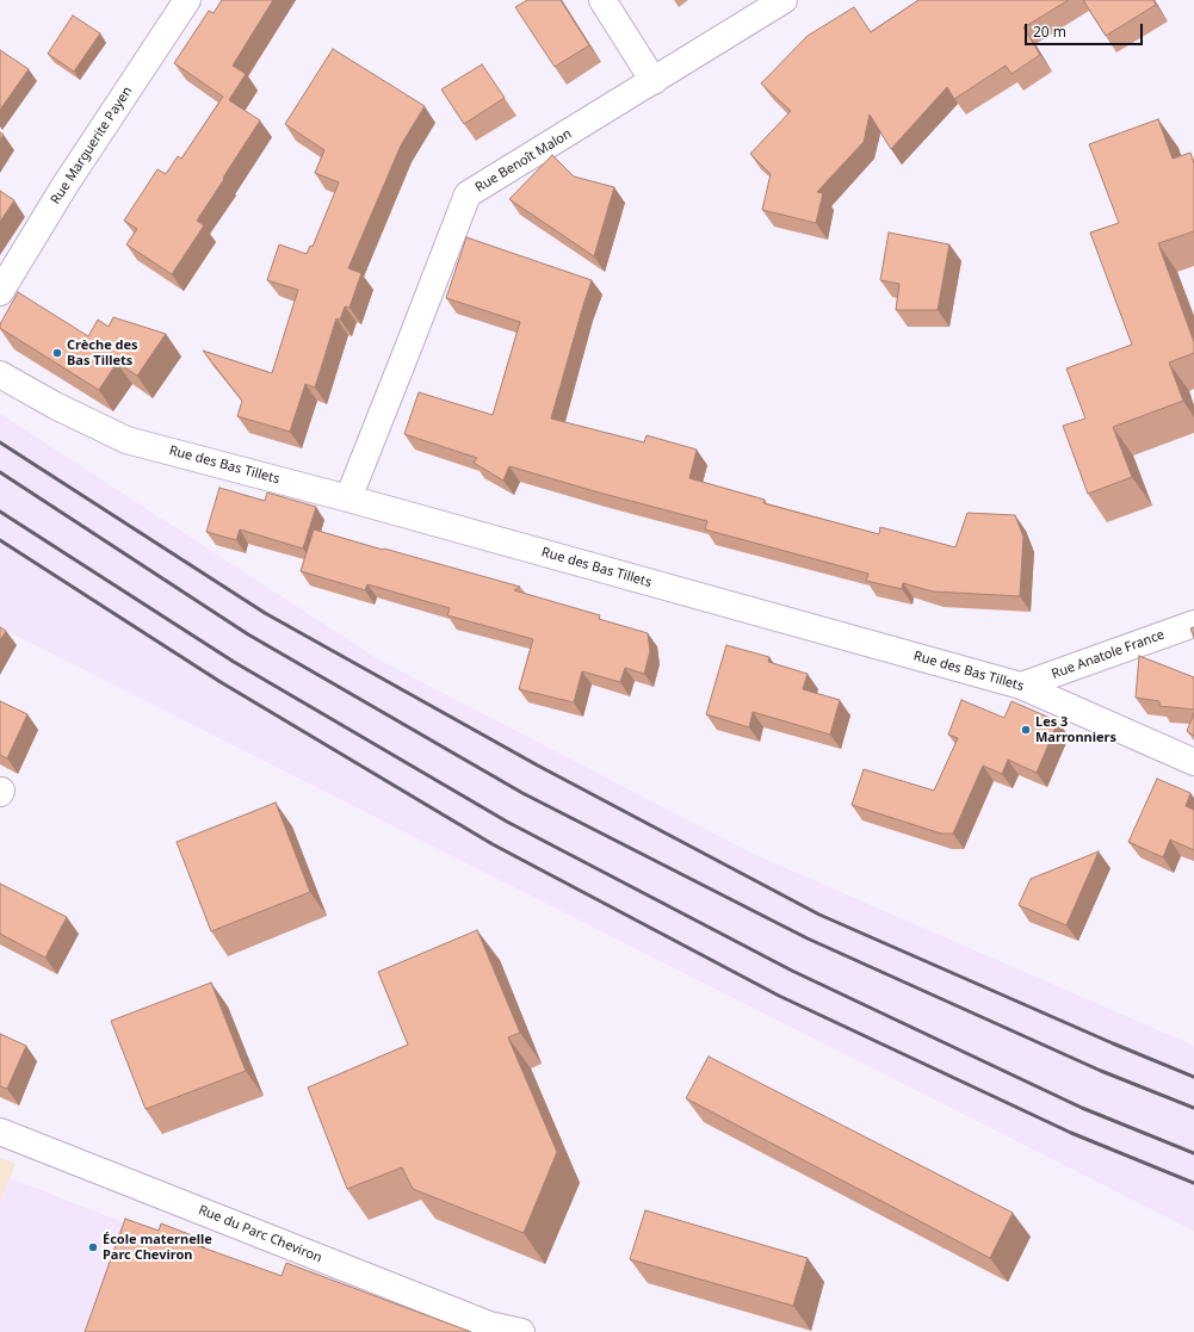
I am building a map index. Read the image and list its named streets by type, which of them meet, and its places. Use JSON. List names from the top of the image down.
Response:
{
  "streets": {
    "street": [
      "Rue Marguerite Payen",
      "Rue Benoît Malon",
      "Rue des Bas Tillets",
      "Rue Anatole France",
      "Rue du Parc Cheviron"
    ]
  },
  "crossings": [
    ["Rue Benoît Malon", "Rue des Bas Tillets"],
    ["Rue des Bas Tillets", "Rue Anatole France"]
  ],
  "places": ["Crèche des Bas Tillets", "Les 3 Marronniers", "École maternelle Parc Cheviron"],
  "scale_bar": "20 m"
}
